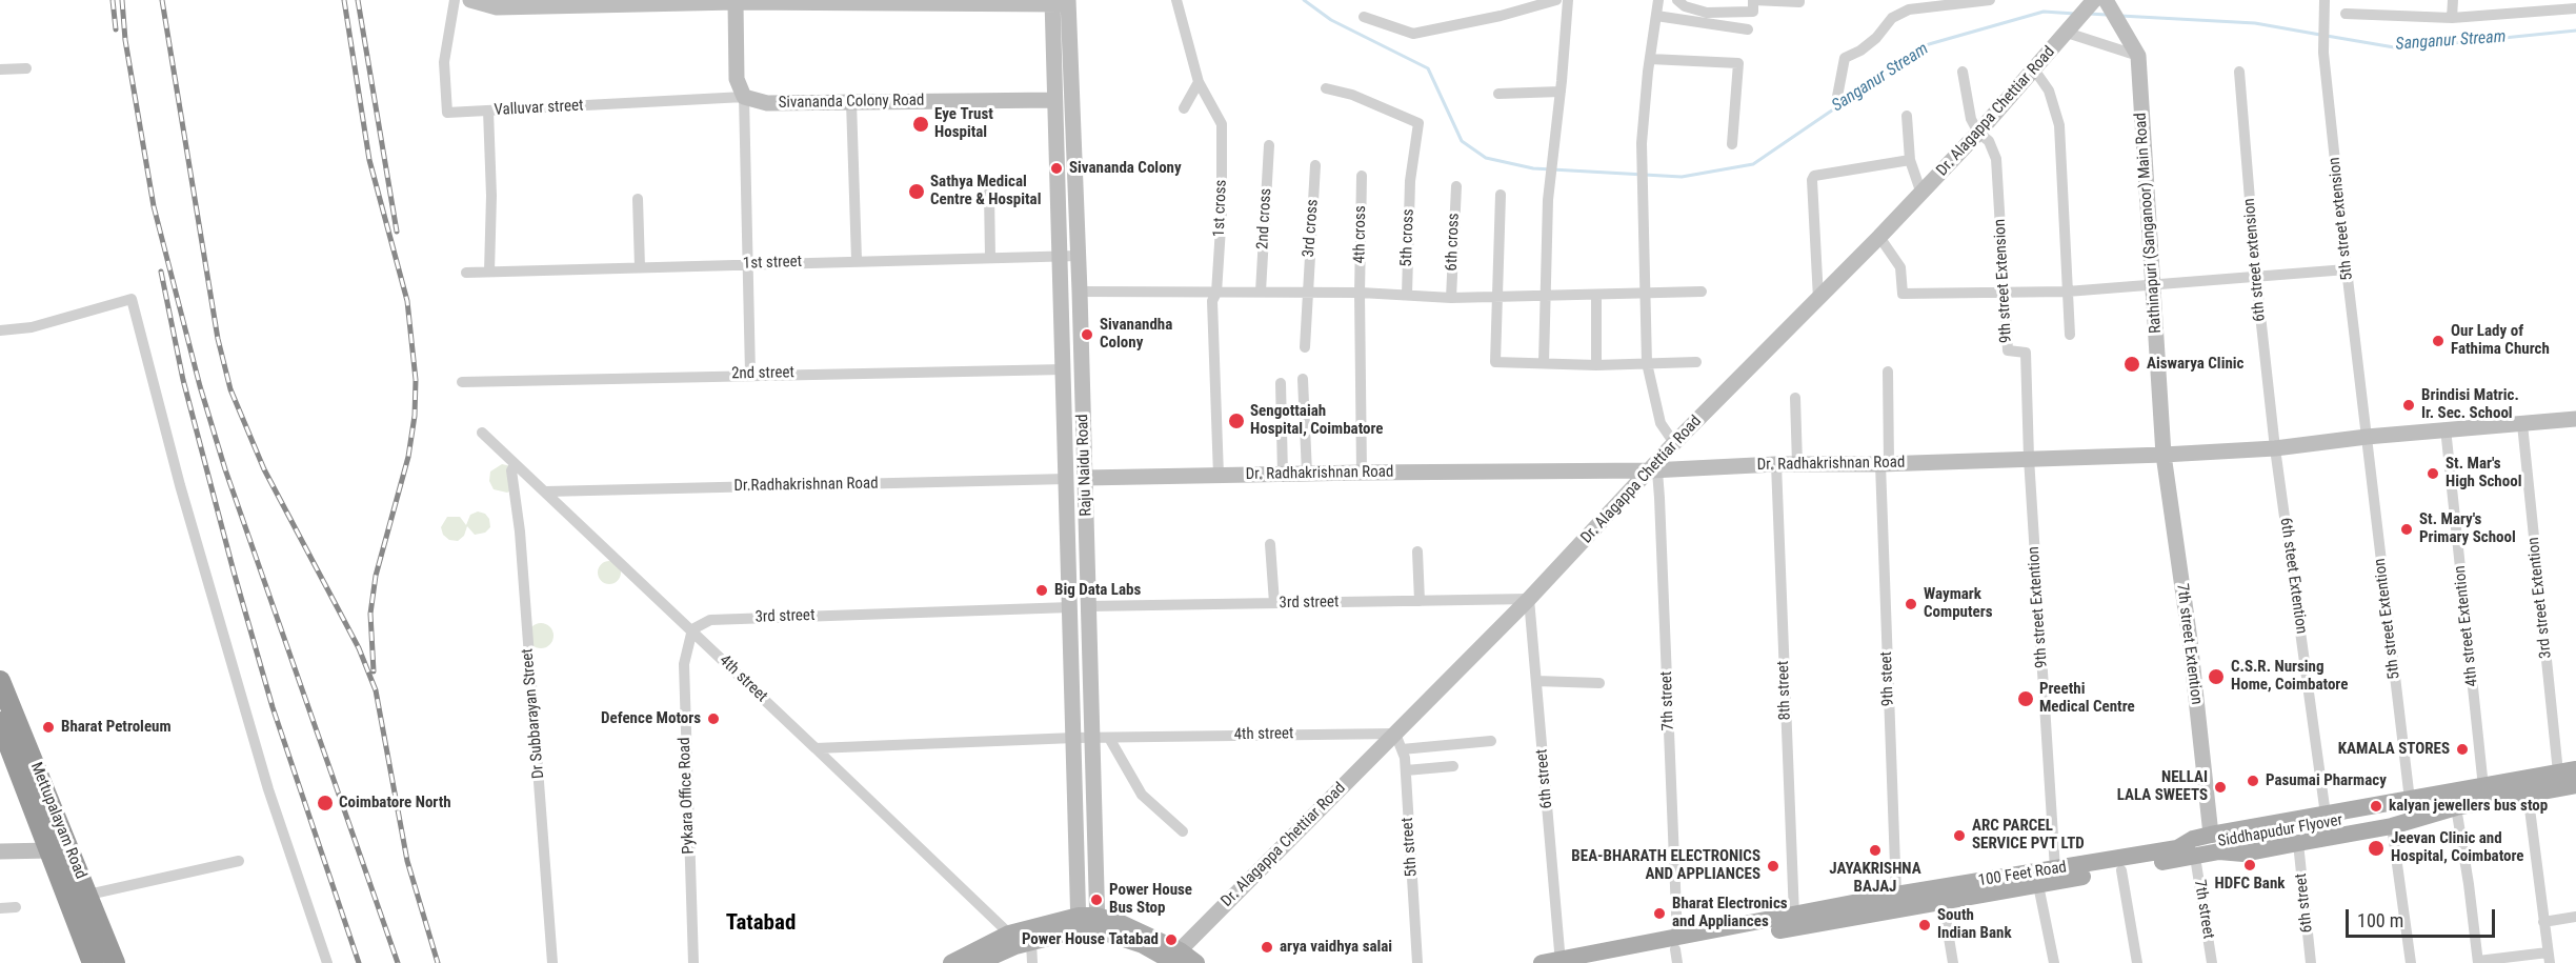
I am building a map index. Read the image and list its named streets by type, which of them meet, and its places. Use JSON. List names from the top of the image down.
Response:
{
  "streets": {
    "highway": ["Mettupalayam Road"],
    "main road": ["Siddhapudur Flyover", "100 Feet Road"],
    "street": [
      "Sivananda Colony Road",
      "Valluvar street",
      "Dr. Alagappa Chettiar Road",
      "1st cross",
      "2nd cross",
      "5th street extension",
      "Rathinapuri (Sanganoor) Main Road",
      "3rd cross",
      "4th cross",
      "5th cross",
      "6th cross",
      "6th street extension",
      "1st street",
      "9th street Extension",
      "2nd street",
      "Dr. Radhakrishnan Road",
      "Raju Naidu Road",
      "Dr.Radhakrishnan Road",
      "6th steet Extention",
      "3rd street Extention",
      "3rd street",
      "9th street Extention",
      "5th street Extention",
      "4th street Extention",
      "7th street Extention",
      "4th street",
      "9th steet",
      "8th street",
      "7th street",
      "Dr Subbarayan Street",
      "6th street",
      "Pykara Office Road",
      "5th street"
    ]
  },
  "crossings": [
    ["Sivananda Colony Road", "Valluvar street"],
    ["Sivananda Colony Road", "Raju Naidu Road"],
    ["Dr. Alagappa Chettiar Road", "9th street Extension"],
    ["Dr. Alagappa Chettiar Road", "Dr. Radhakrishnan Road"],
    ["Dr. Alagappa Chettiar Road", "3rd street"],
    ["Dr. Alagappa Chettiar Road", "4th street"],
    ["Dr. Alagappa Chettiar Road", "7th street"],
    ["Dr. Alagappa Chettiar Road", "6th street"],
    ["Dr. Alagappa Chettiar Road", "5th street"],
    ["1st cross", "Dr. Radhakrishnan Road"],
    ["5th street extension", "Dr. Radhakrishnan Road"],
    ["5th street extension", "5th street Extention"],
    ["Rathinapuri (Sanganoor) Main Road", "Dr. Radhakrishnan Road"],
    ["Rathinapuri (Sanganoor) Main Road", "7th street Extention"],
    ["4th cross", "Dr. Radhakrishnan Road"],
    ["6th street extension", "Dr. Radhakrishnan Road"],
    ["6th street extension", "6th steet Extention"],
    ["1st street", "Raju Naidu Road"],
    ["9th street Extension", "Dr. Radhakrishnan Road"],
    ["9th street Extension", "9th street Extention"],
    ["2nd street", "Raju Naidu Road"],
    ["Dr. Radhakrishnan Road", "Raju Naidu Road"],
    ["Dr. Radhakrishnan Road", "6th steet Extention"],
    ["Dr. Radhakrishnan Road", "3rd street Extention"],
    ["Dr. Radhakrishnan Road", "9th street Extention"],
    ["Dr. Radhakrishnan Road", "5th street Extention"],
    ["Dr. Radhakrishnan Road", "4th street Extention"],
    ["Dr. Radhakrishnan Road", "7th street Extention"],
    ["Dr. Radhakrishnan Road", "9th steet"],
    ["Dr. Radhakrishnan Road", "8th street"],
    ["Dr. Radhakrishnan Road", "7th street"],
    ["Raju Naidu Road", "Dr.Radhakrishnan Road"],
    ["Raju Naidu Road", "3rd street"],
    ["Raju Naidu Road", "4th street"],
    ["Dr.Radhakrishnan Road", "4th street"],
    ["6th steet Extention", "100 Feet Road"],
    ["3rd street Extention", "100 Feet Road"],
    ["3rd street", "4th street"],
    ["3rd street", "6th street"],
    ["3rd street", "Pykara Office Road"],
    ["9th street Extention", "100 Feet Road"],
    ["5th street Extention", "100 Feet Road"],
    ["4th street Extention", "100 Feet Road"],
    ["7th street Extention", "Siddhapudur Flyover"],
    ["7th street Extention", "100 Feet Road"],
    ["4th street", "Dr Subbarayan Street"],
    ["4th street", "Pykara Office Road"],
    ["4th street", "5th street"],
    ["9th steet", "100 Feet Road"],
    ["8th street", "100 Feet Road"],
    ["7th street", "100 Feet Road"],
    ["6th street", "100 Feet Road"],
    ["Siddhapudur Flyover", "100 Feet Road"]
  ],
  "districts": ["Tatabad"],
  "water": ["Sanganur Stream"],
  "places": [
    "Eye Trust Hospital",
    "Sivananda Colony",
    "Sathya Medical Centre & Hospital",
    "Sivanandha Colony",
    "Our Lady of Fathima Church",
    "Aiswarya Clinic",
    "Brindisi Matric. Ir. Sec. School",
    "Sengottaiah Hospital, Coimbatore",
    "St. Mar's High School",
    "St. Mary's Primary School",
    "Big Data Labs",
    "Waymark Computers",
    "C.S.R. Nursing Home, Coimbatore",
    "Preethi Medical Centre",
    "Defence Motors",
    "Bharat Petroleum",
    "KAMALA STORES",
    "Pasumai Pharmacy",
    "NELLAI LALA SWEETS",
    "Coimbatore North",
    "kalyan jewellers bus stop",
    "ARC PARCEL SERVICE PVT LTD",
    "Jeevan Clinic and Hospital, Coimbatore",
    "JAYAKRISHNA BAJAJ",
    "HDFC Bank",
    "BEA-BHARATH ELECTRONICS AND APPLIANCES",
    "Power House Bus Stop",
    "Bharat Electronics and Appliances",
    "South Indian Bank",
    "Power House Tatabad",
    "arya vaidhya salai"
  ],
  "scale_bar": "100 m"
}
